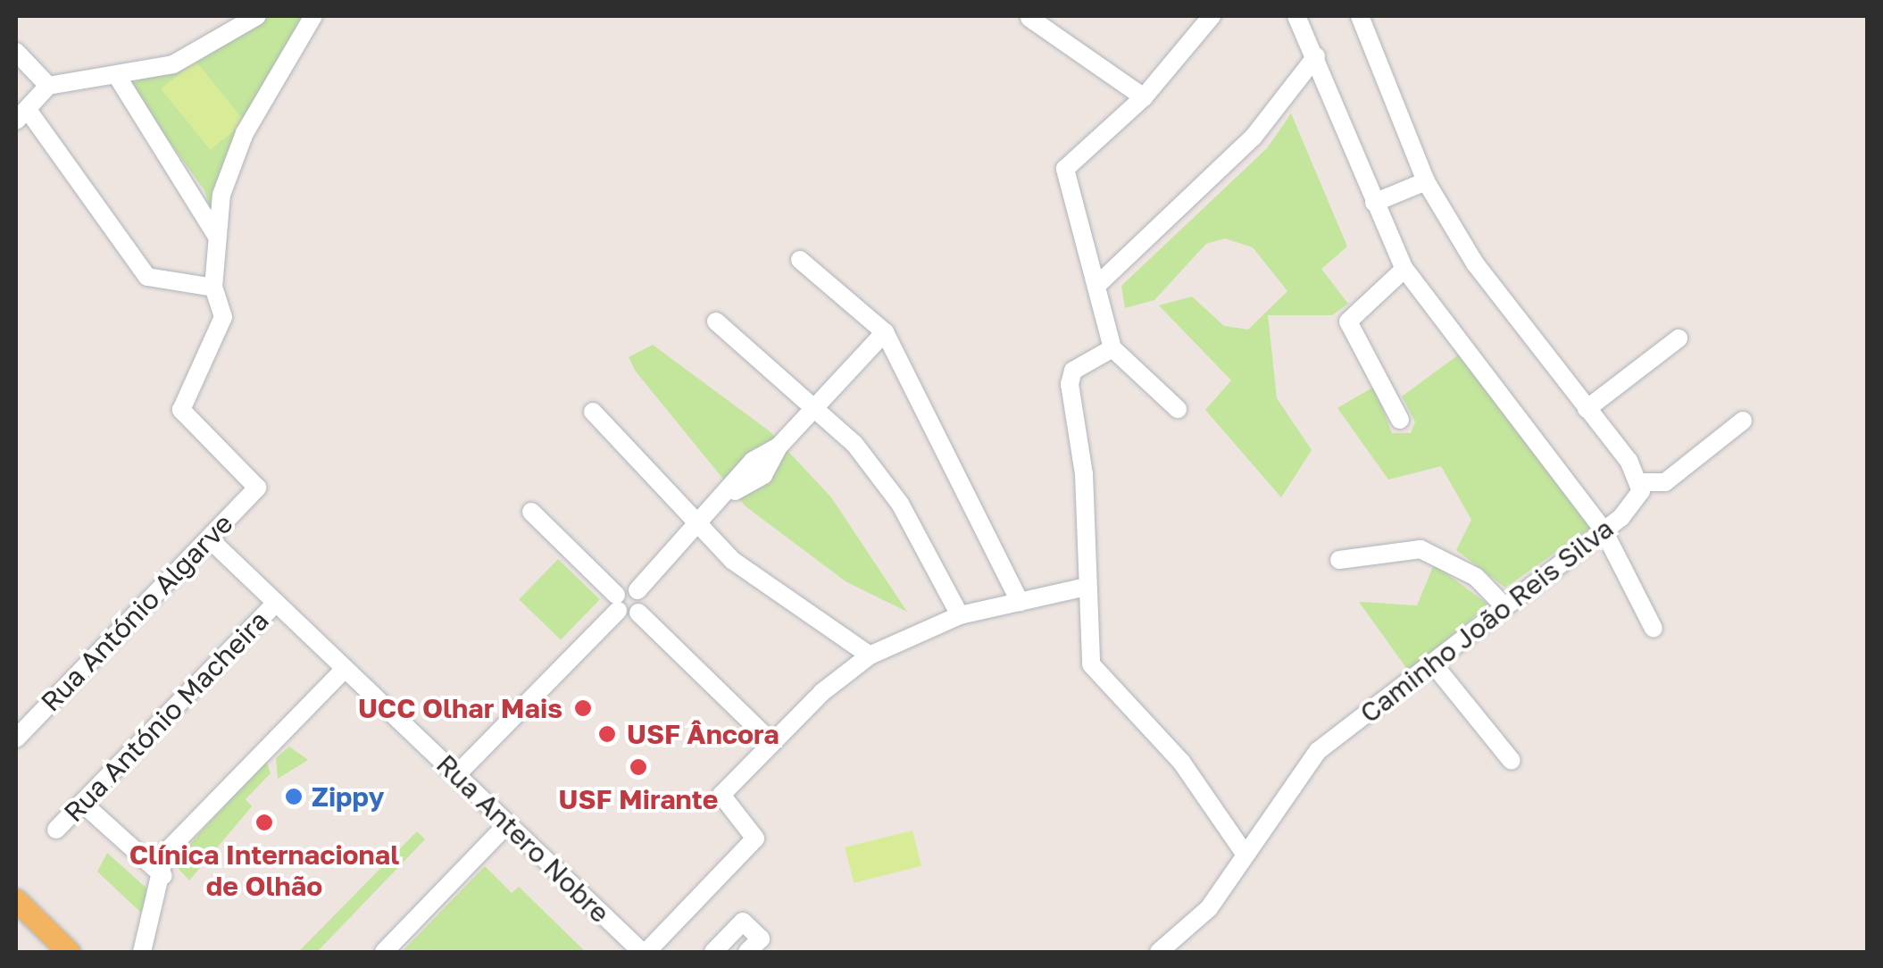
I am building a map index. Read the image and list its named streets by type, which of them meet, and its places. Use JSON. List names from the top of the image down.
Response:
{
  "streets": {
    "street": [
      "Rua António Algarve",
      "Caminho João Reis Silva",
      "Rua António Macheira",
      "Rua Antero Nobre"
    ]
  },
  "crossings": [
    ["Rua António Algarve", "Rua Antero Nobre"],
    ["Rua António Macheira", "Rua Antero Nobre"]
  ],
  "places": [
    "UCC Olhar Mais",
    "USF Âncora",
    "USF Mirante",
    "Zippy",
    "Clínica Internacional de Olhão"
  ]
}
